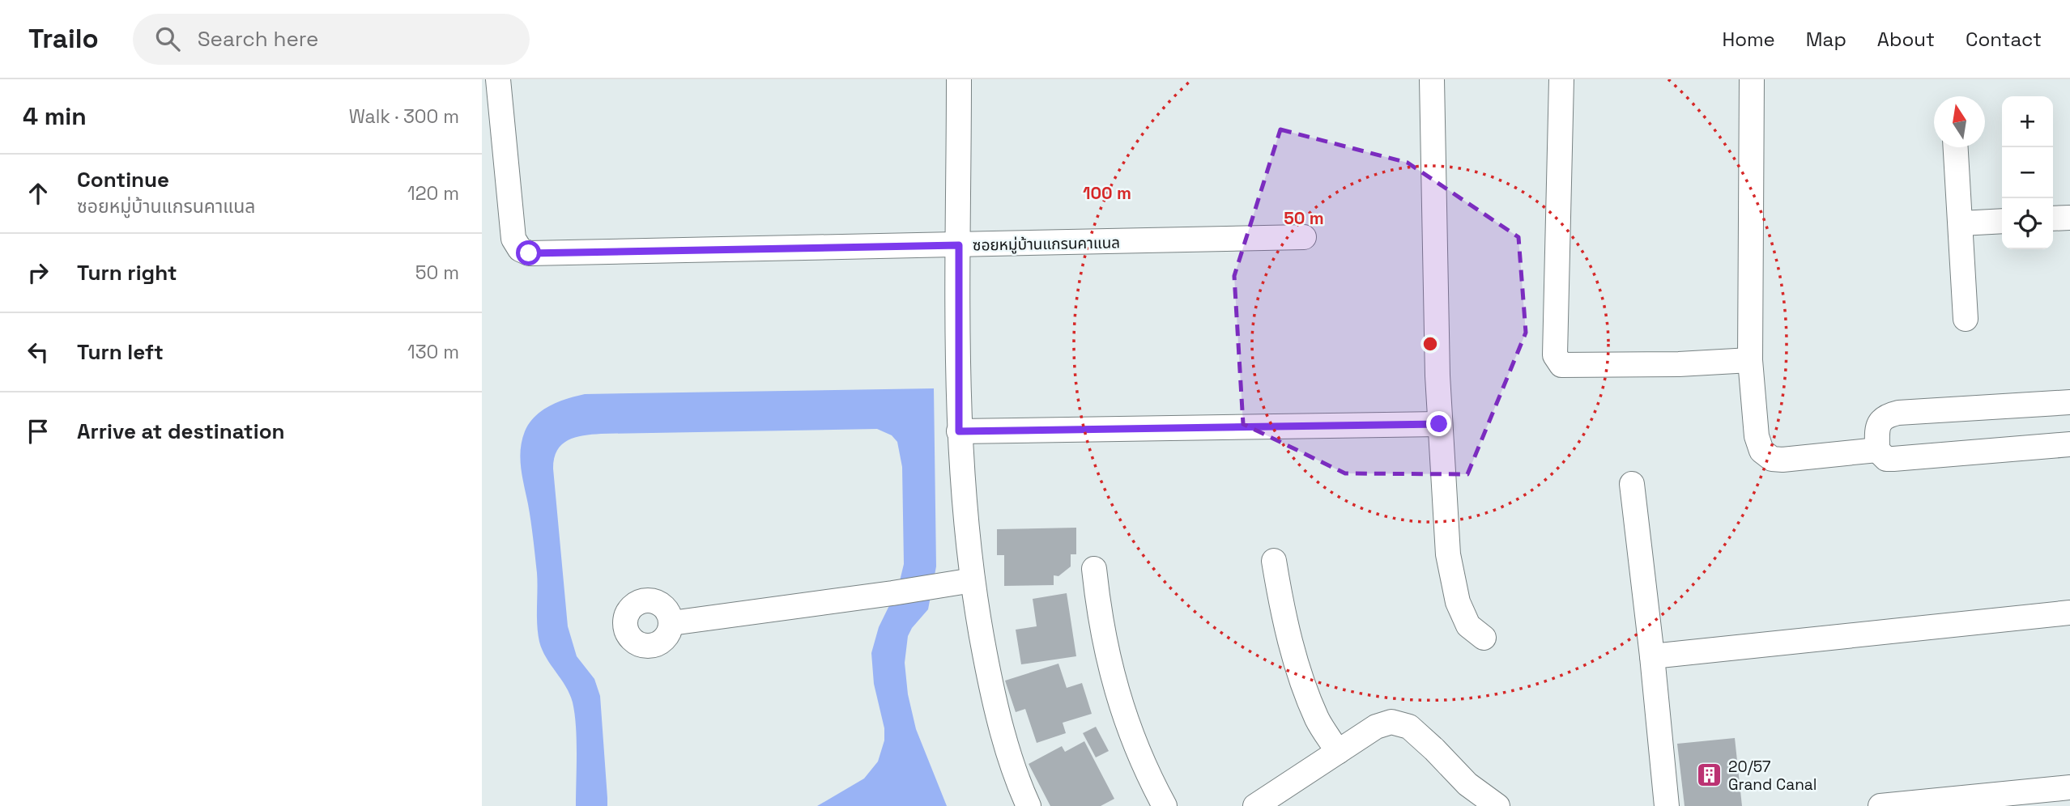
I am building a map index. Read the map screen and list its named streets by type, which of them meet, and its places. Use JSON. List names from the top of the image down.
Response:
{
  "streets": {
    "street": ["ซอยหมู่บ้านแกรนคาแนล"]
  },
  "places": {
    "building": ["20/57 Grand Canal"]
  },
  "north": "top",
  "page": {
    "header": "Trailo",
    "search": "Search here",
    "nav": [
      "Home",
      "Map",
      "About",
      "Contact"
    ],
    "heading": ["4 min", "Walk · 300 m"],
    "map_buttons": ["+", "−"],
    "list": [
      ["Continue", "ซอยหมู่บ้านแกรนคาแนล", "120 m"],
      ["Turn right", "50 m"],
      ["Turn left", "130 m"],
      "Arrive at destination"
    ]
  },
  "rings": ["100 m", "50 m"]
}
